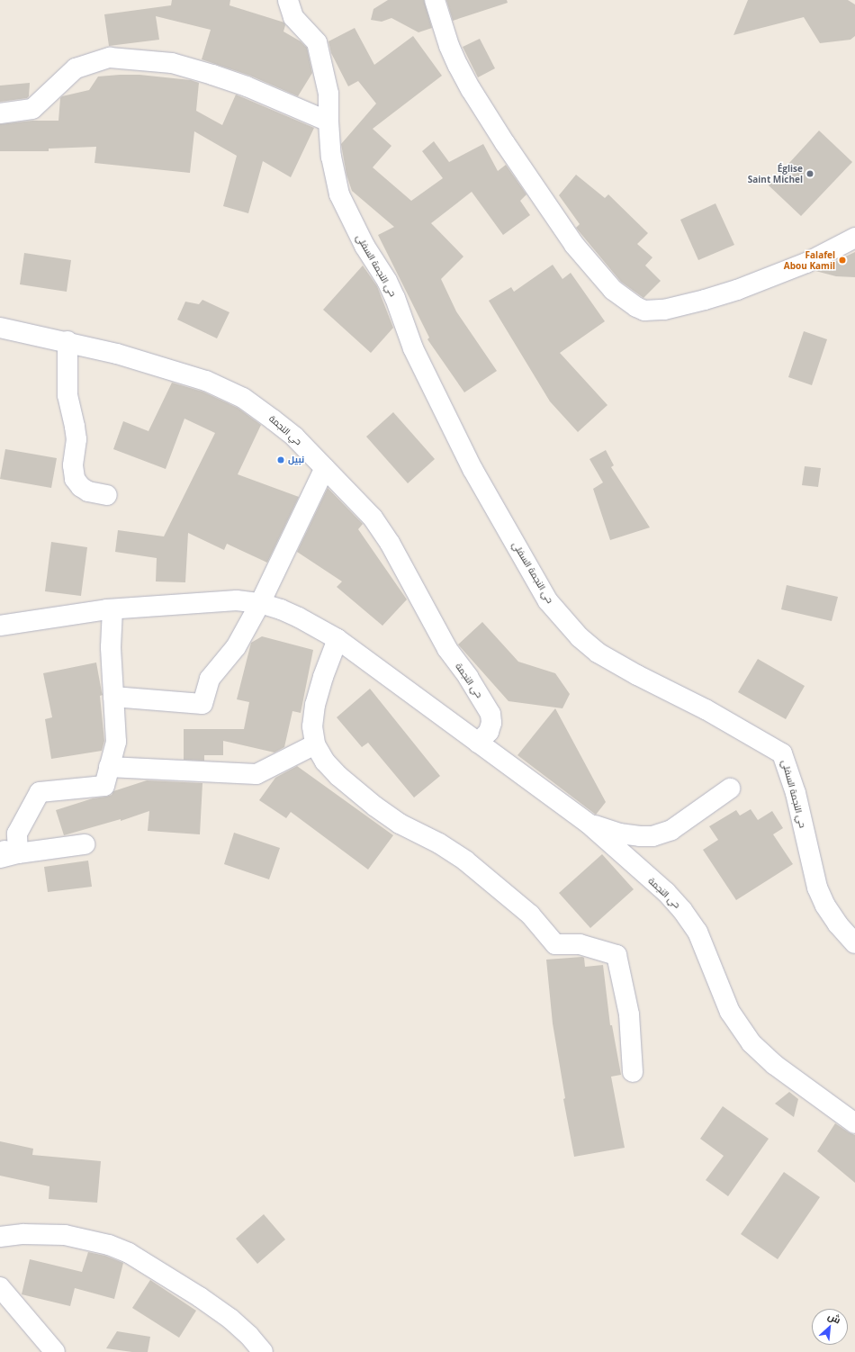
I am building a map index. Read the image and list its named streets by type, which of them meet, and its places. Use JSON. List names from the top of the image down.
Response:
{
  "streets": {
    "street": ["حي النجمة السفلي", "حي النجمة"]
  },
  "places": ["Église Saint Michel", "Falafel Abou Kamil", "نبيل"],
  "north": "top right"
}
